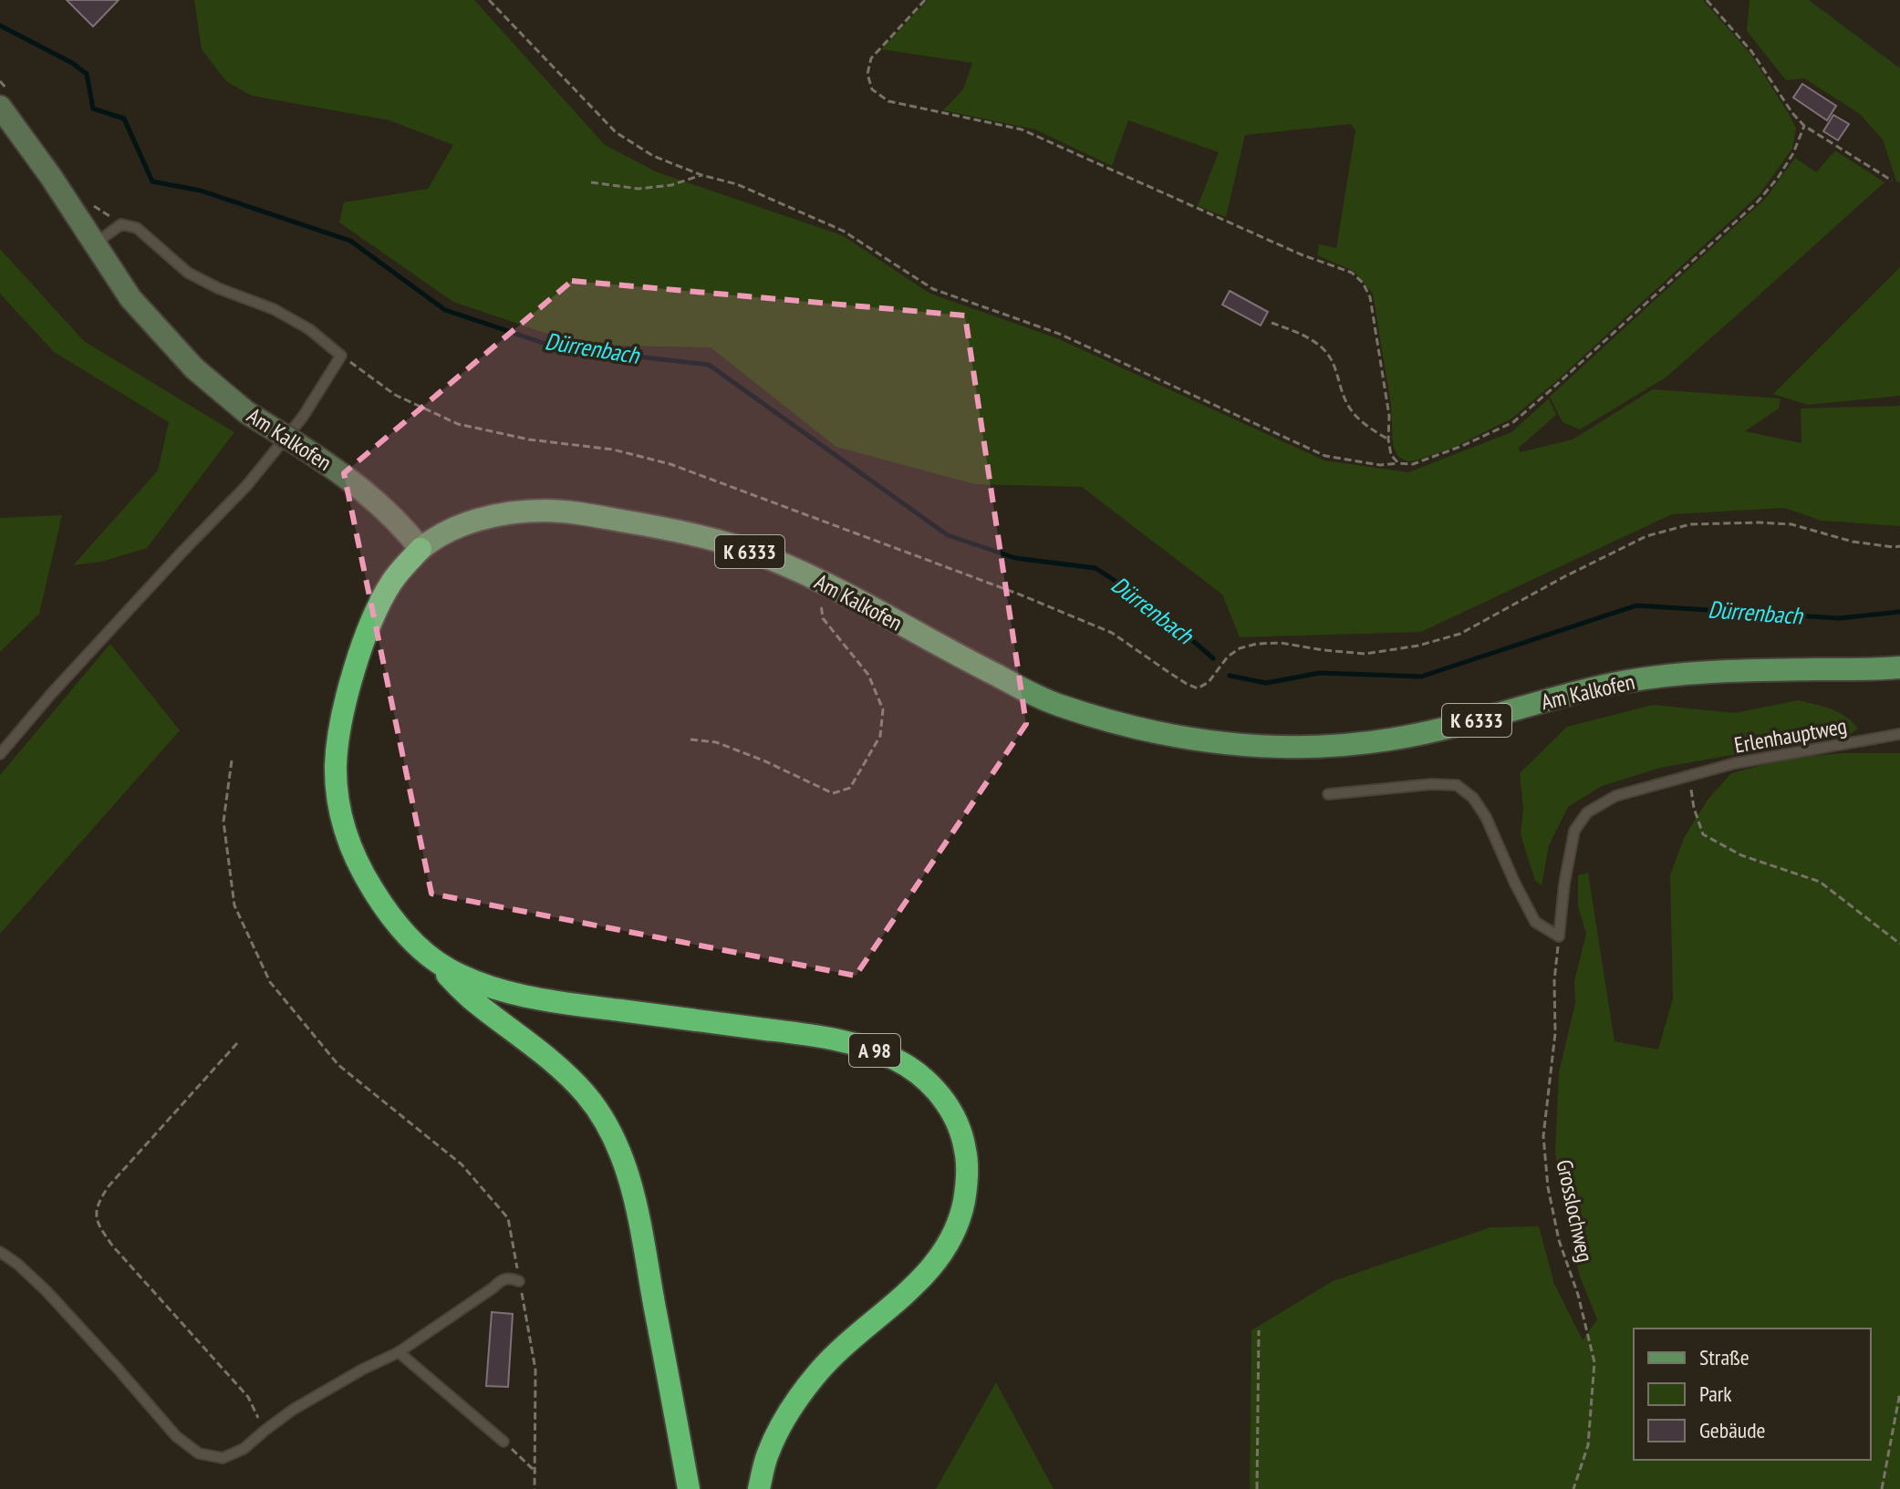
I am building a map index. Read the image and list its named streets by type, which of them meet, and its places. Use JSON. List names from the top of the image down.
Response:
{
  "streets": {
    "highway": ["A 98"],
    "main road": ["Am Kalkofen", "K 6333"],
    "lane": ["Erlenhauptweg"],
    "path": ["Grosslochweg"]
  },
  "crossings": [
    ["Am Kalkofen", "A 98"],
    ["Erlenhauptweg", "Grosslochweg"]
  ],
  "water": ["Dürrenbach"],
  "legend": ["Straße", "Park", "Gebäude"]
}
